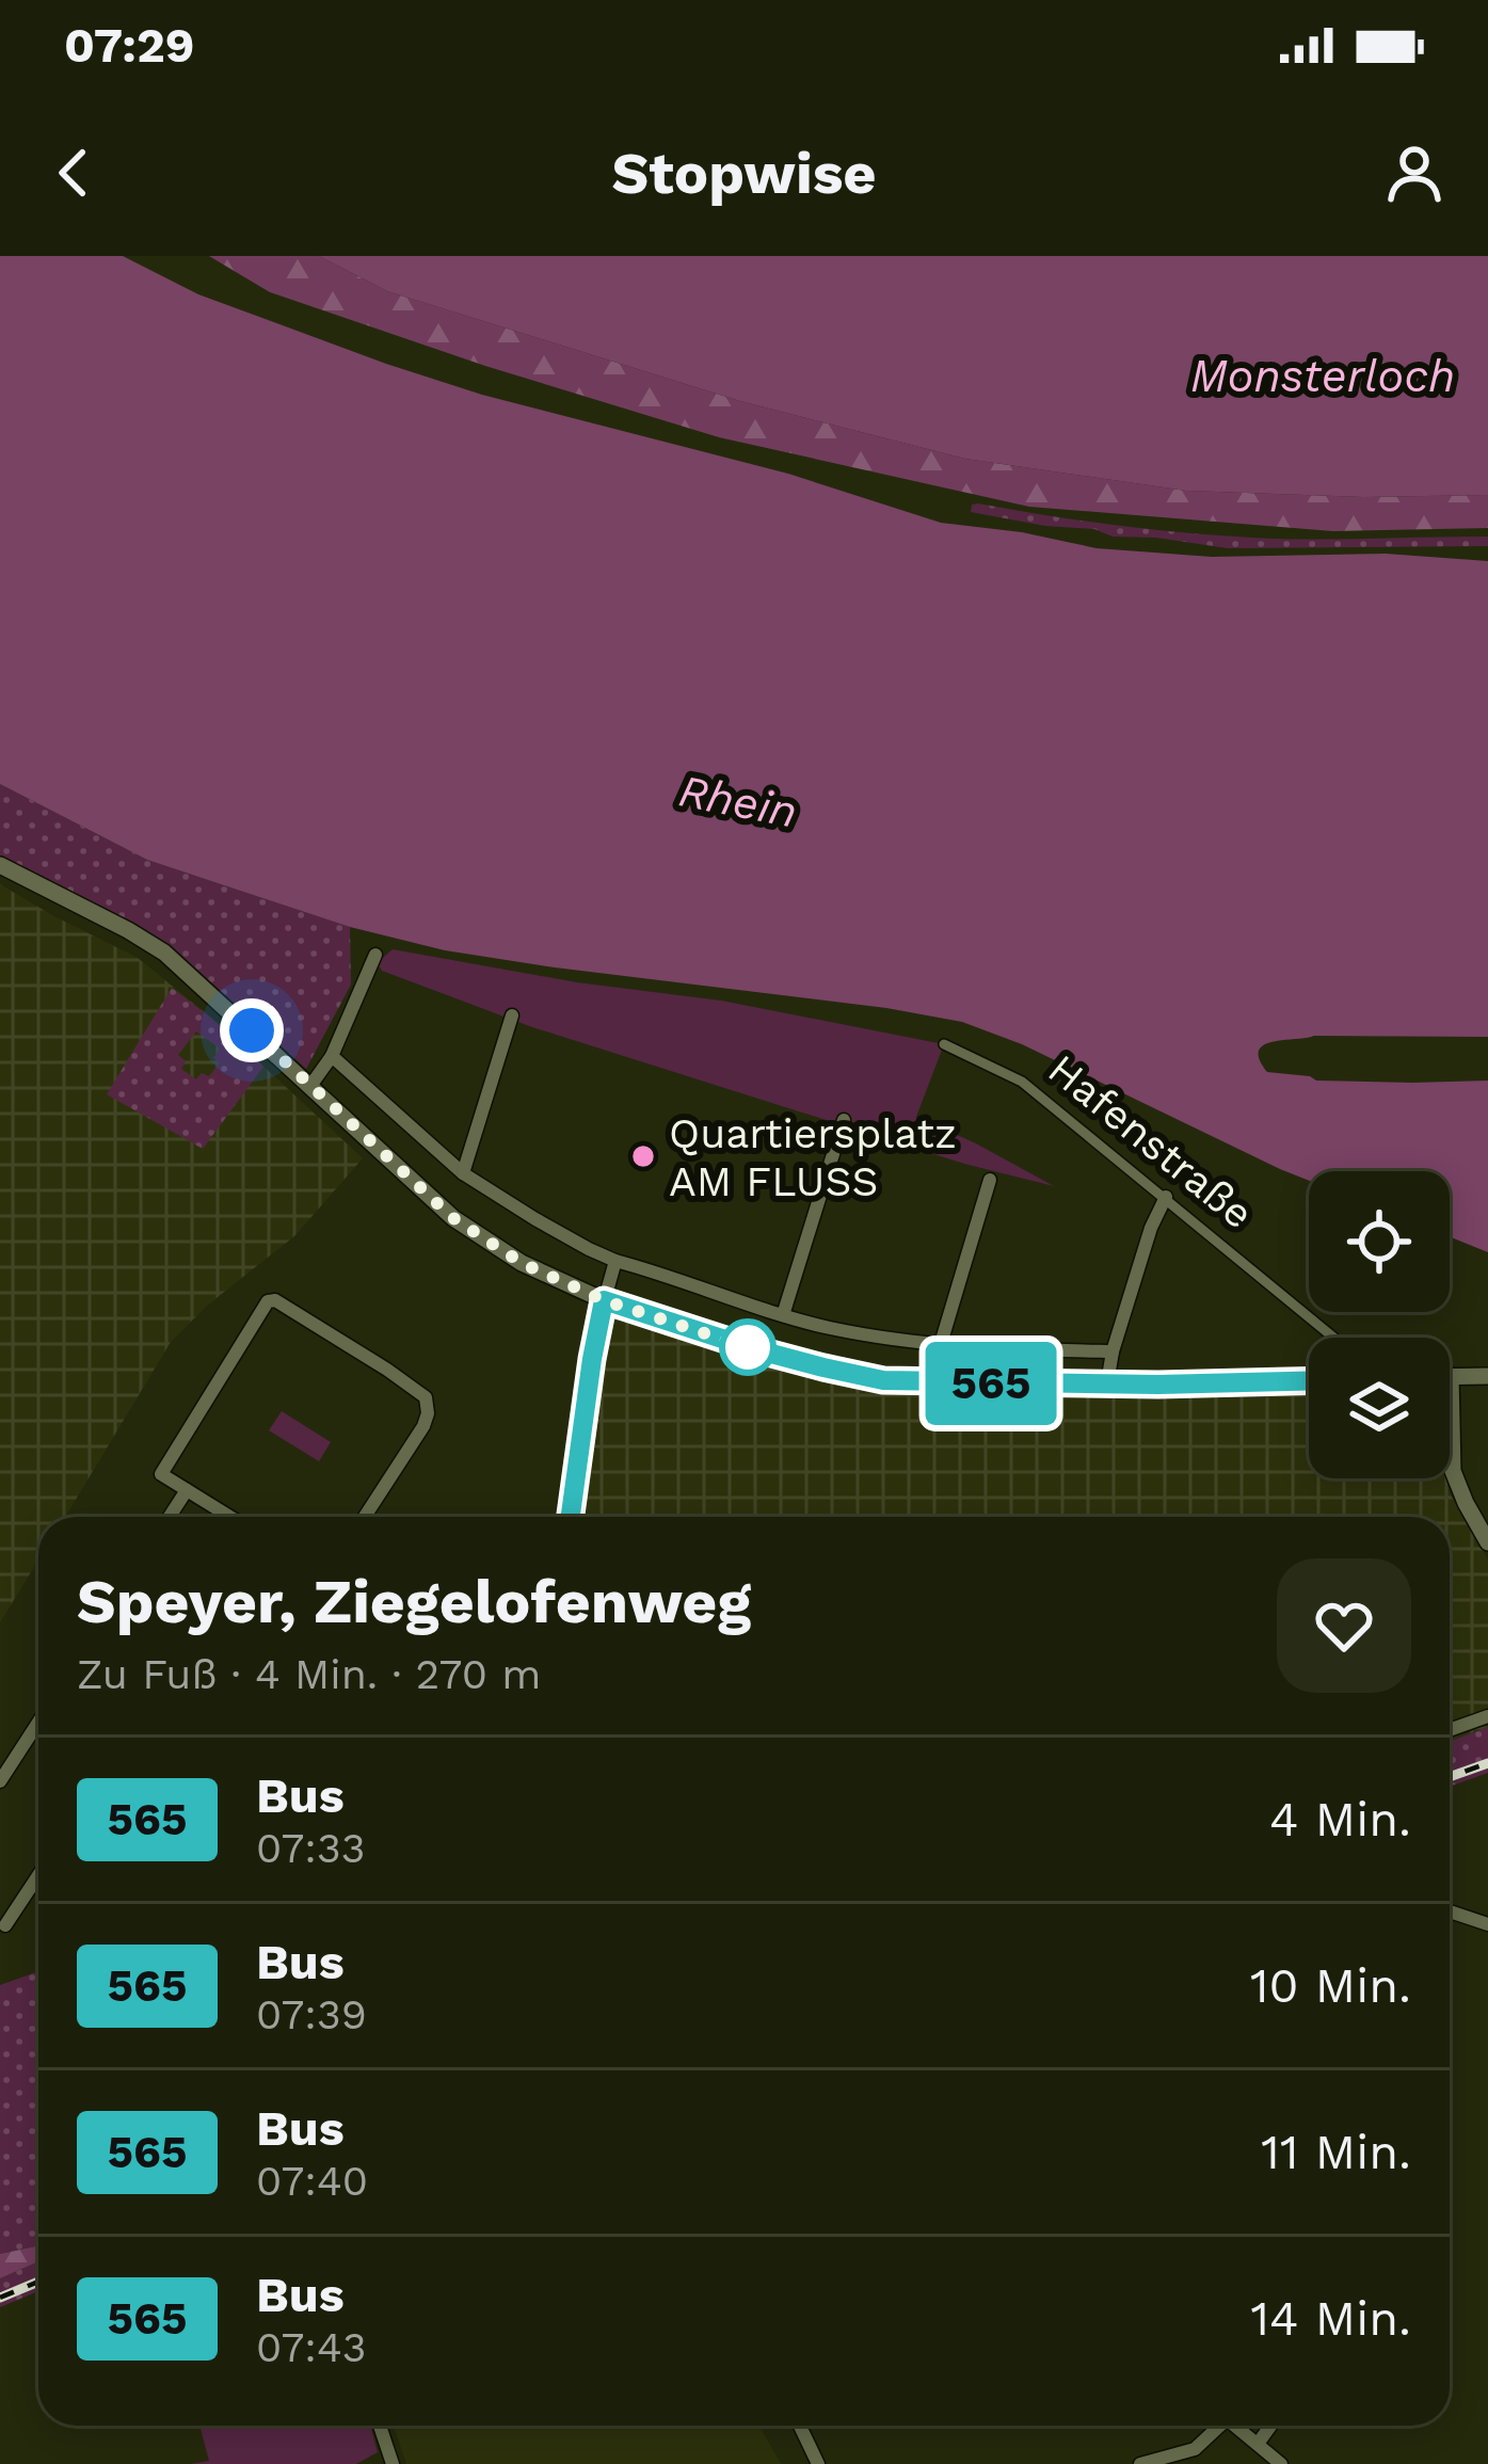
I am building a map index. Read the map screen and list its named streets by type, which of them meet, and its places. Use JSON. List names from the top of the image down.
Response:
{
  "streets": {
    "street": ["Hafenstraße"]
  },
  "water": ["Monsterloch", "Rhein"],
  "places": ["Quartiersplatz AM FLUSS"],
  "lines": ["bus line 565"],
  "page": {
    "status": "07:29",
    "header": "Stopwise",
    "on_map": "565",
    "heading": ["Speyer, Ziegelofenweg", "Zu Fuß · 4 Min. · 270 m"],
    "list": [
      {
        "mark": "565",
        "name": "Bus",
        "note": "07:33",
        "value": "4 Min."
      },
      {
        "mark": "565",
        "name": "Bus",
        "note": "07:39",
        "value": "10 Min."
      },
      {
        "mark": "565",
        "name": "Bus",
        "note": "07:40",
        "value": "11 Min."
      },
      {
        "mark": "565",
        "name": "Bus",
        "note": "07:43",
        "value": "14 Min."
      }
    ]
  }
}
